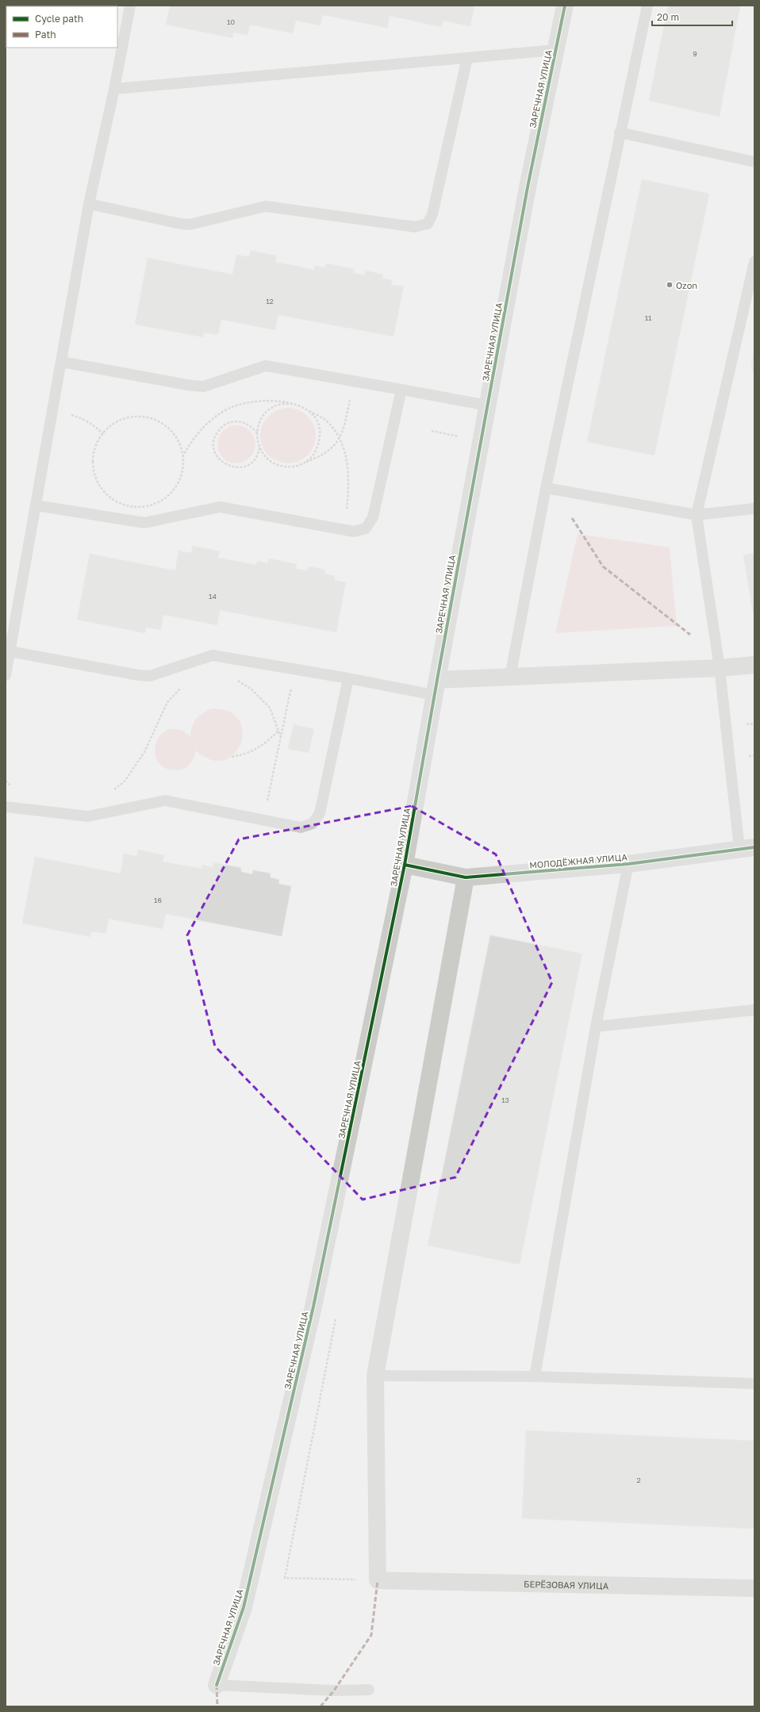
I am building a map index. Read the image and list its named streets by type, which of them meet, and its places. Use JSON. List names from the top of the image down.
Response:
{
  "streets": {
    "street": ["ЗАРЕЧНАЯ УЛИЦА", "МОЛОДЁЖНАЯ УЛИЦА", "БЕРЁЗОВАЯ УЛИЦА"]
  },
  "crossings": [
    ["ЗАРЕЧНАЯ УЛИЦА", "МОЛОДЁЖНАЯ УЛИЦА"]
  ],
  "places": ["Ozon"],
  "house_numbers": [
    "10",
    "9",
    "12",
    "11",
    "14",
    "16",
    "13",
    "2"
  ],
  "legend": ["Cycle path", "Path"],
  "scale_bar": "20 m"
}
